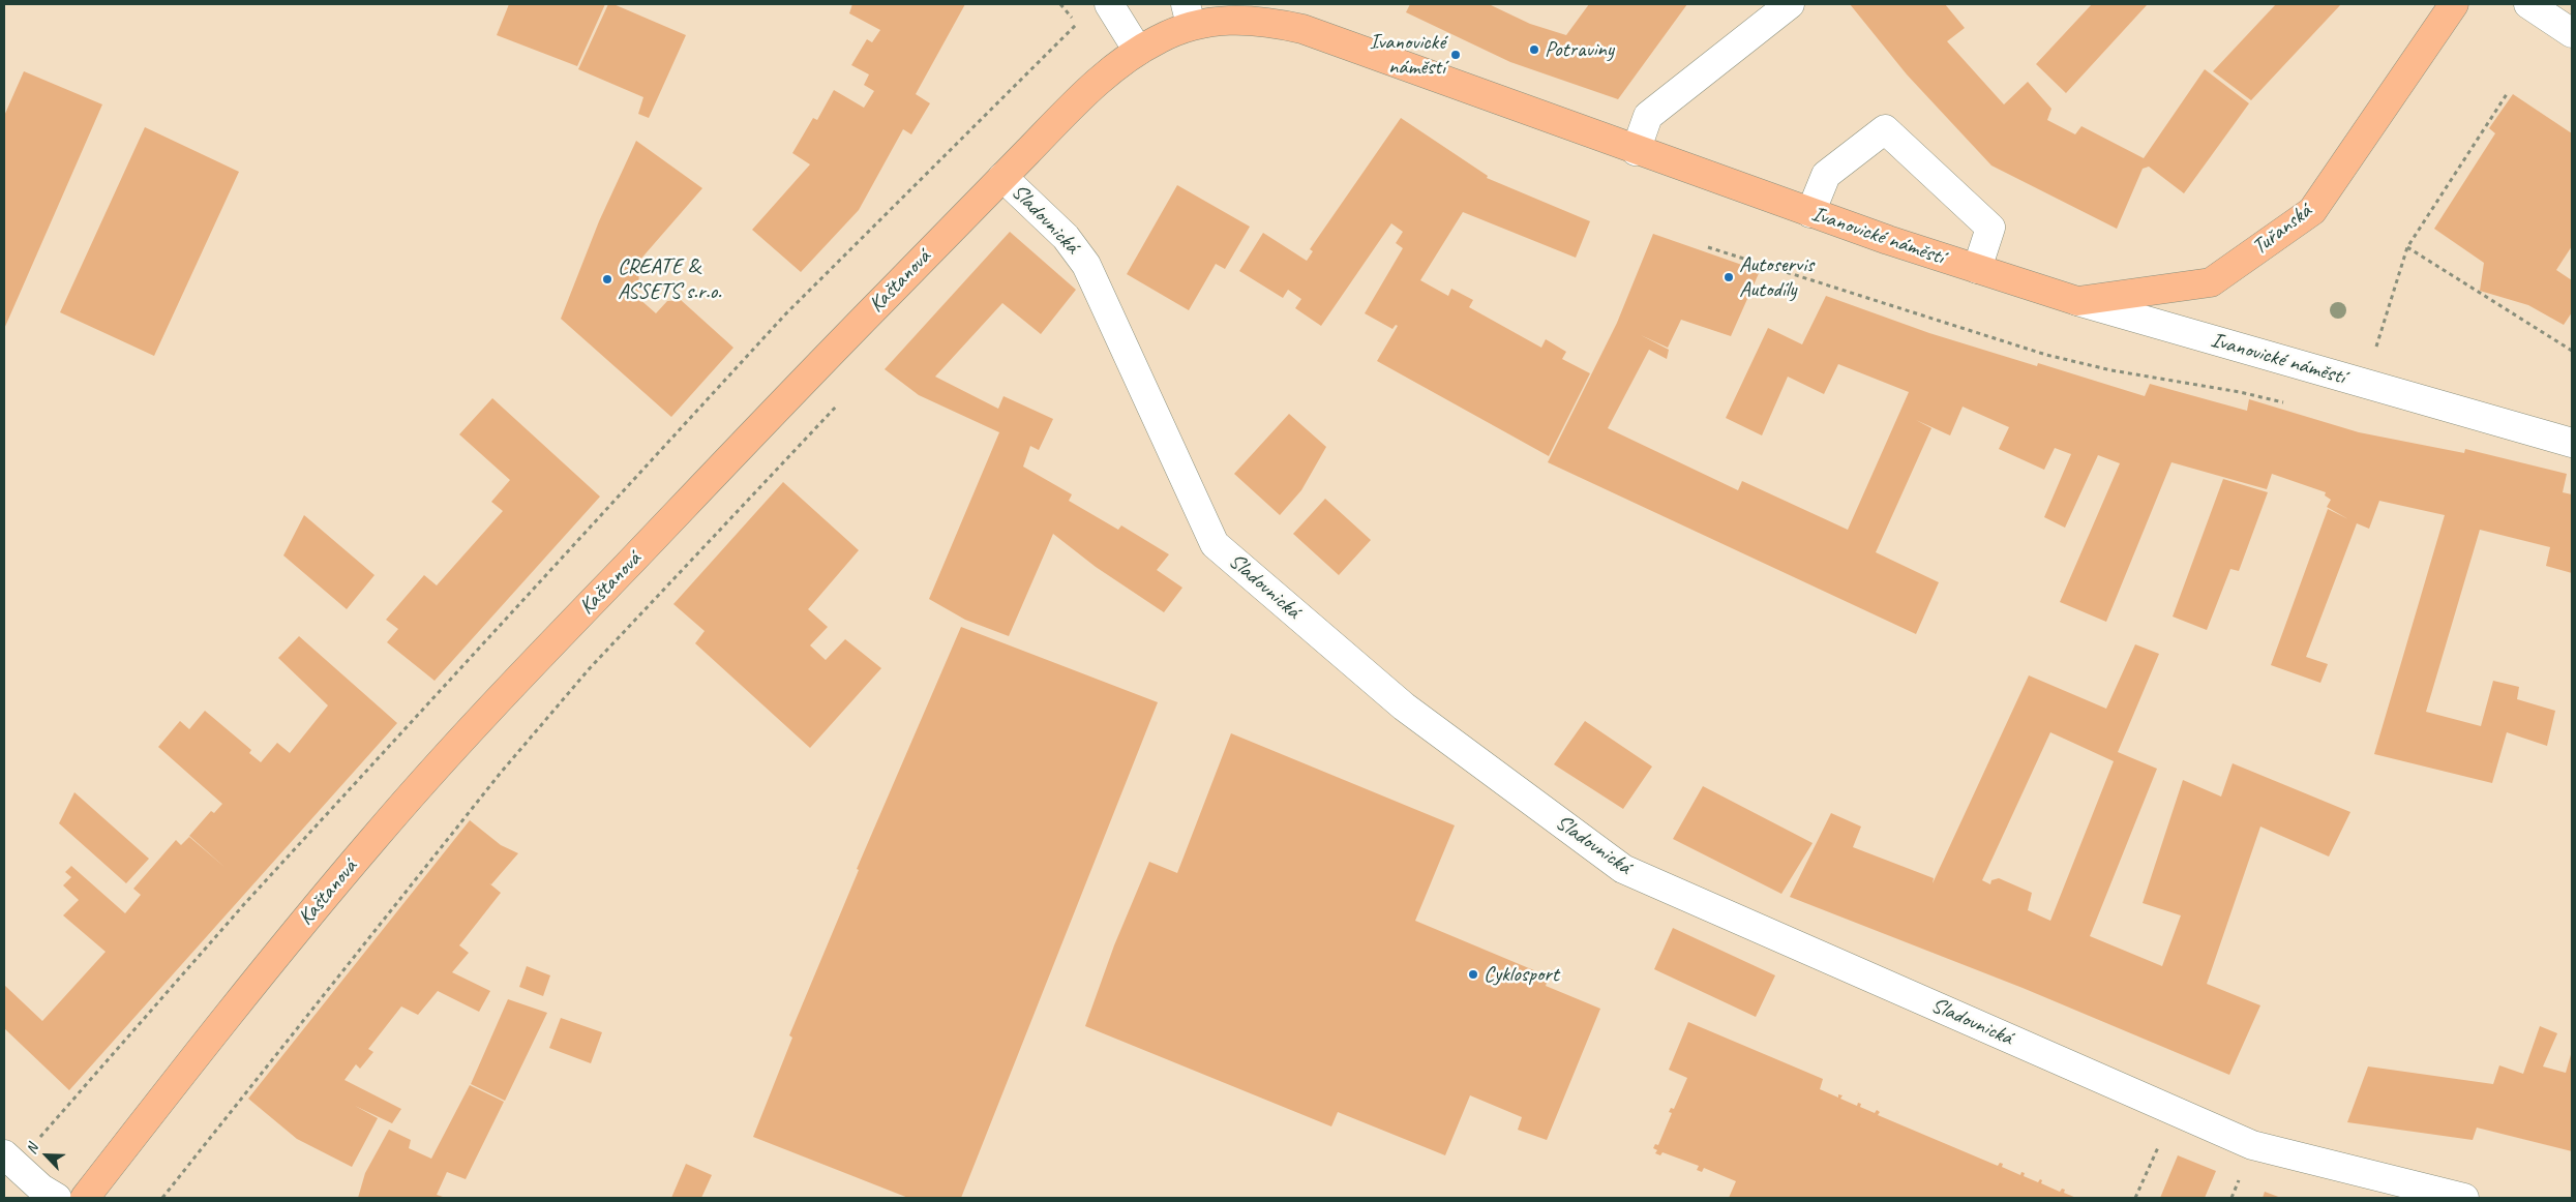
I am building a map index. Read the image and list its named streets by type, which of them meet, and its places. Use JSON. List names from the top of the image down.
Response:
{
  "streets": {
    "main road": ["Tuřanská", "Ivanovické náměstí", "Kaštanová"],
    "street": ["Sladovnická"]
  },
  "crossings": [
    ["Sladovnická", "Kaštanová"],
    ["Tuřanská", "Ivanovické náměstí"],
    ["Ivanovické náměstí", "Kaštanová"]
  ],
  "places": [
    "Potraviny",
    "Ivanovické náměstí",
    "Autoservis Autodíly",
    "CREATE & ASSETS s.r.o.",
    "Cyklosport"
  ],
  "north": "top left"
}
